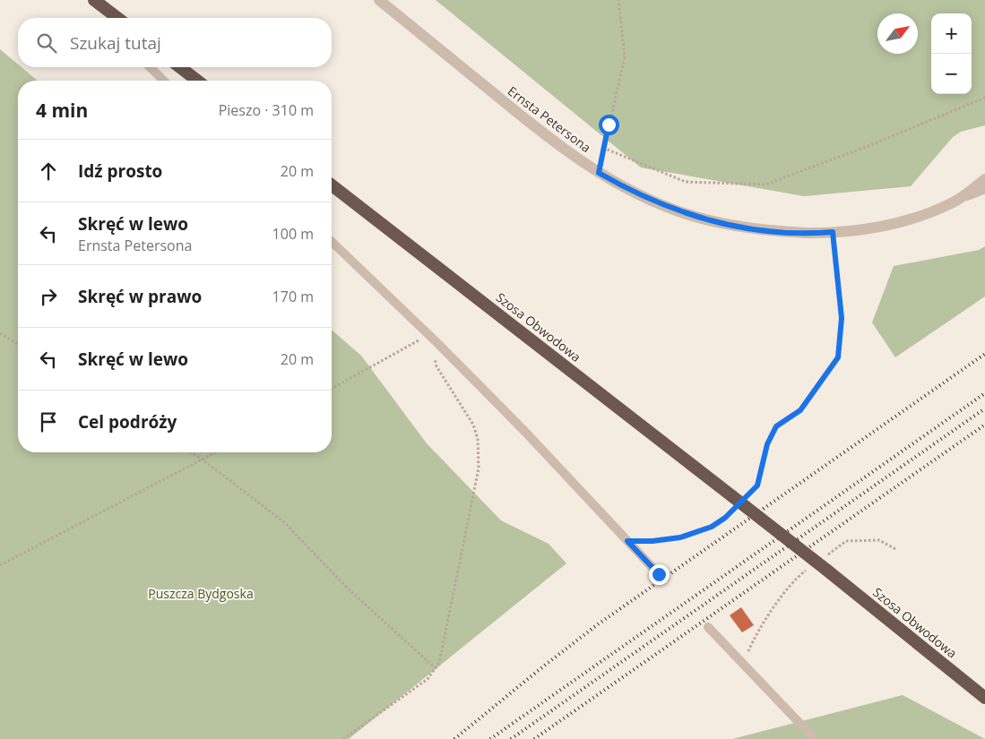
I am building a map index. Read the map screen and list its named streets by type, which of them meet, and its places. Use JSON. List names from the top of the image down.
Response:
{
  "streets": {
    "highway": ["Szosa Obwodowa"],
    "street": ["Ernsta Petersona"]
  },
  "parks": ["Puszcza Bydgoska"],
  "north": "top right",
  "page": {
    "map_buttons": ["+", "−"],
    "search": "Szukaj tutaj",
    "heading": ["4 min", "Pieszo · 310 m"],
    "list": [
      ["Idź prosto", "20 m"],
      ["Skręć w lewo", "Ernsta Petersona", "100 m"],
      ["Skręć w prawo", "170 m"],
      ["Skręć w lewo", "20 m"],
      "Cel podróży"
    ]
  }
}
